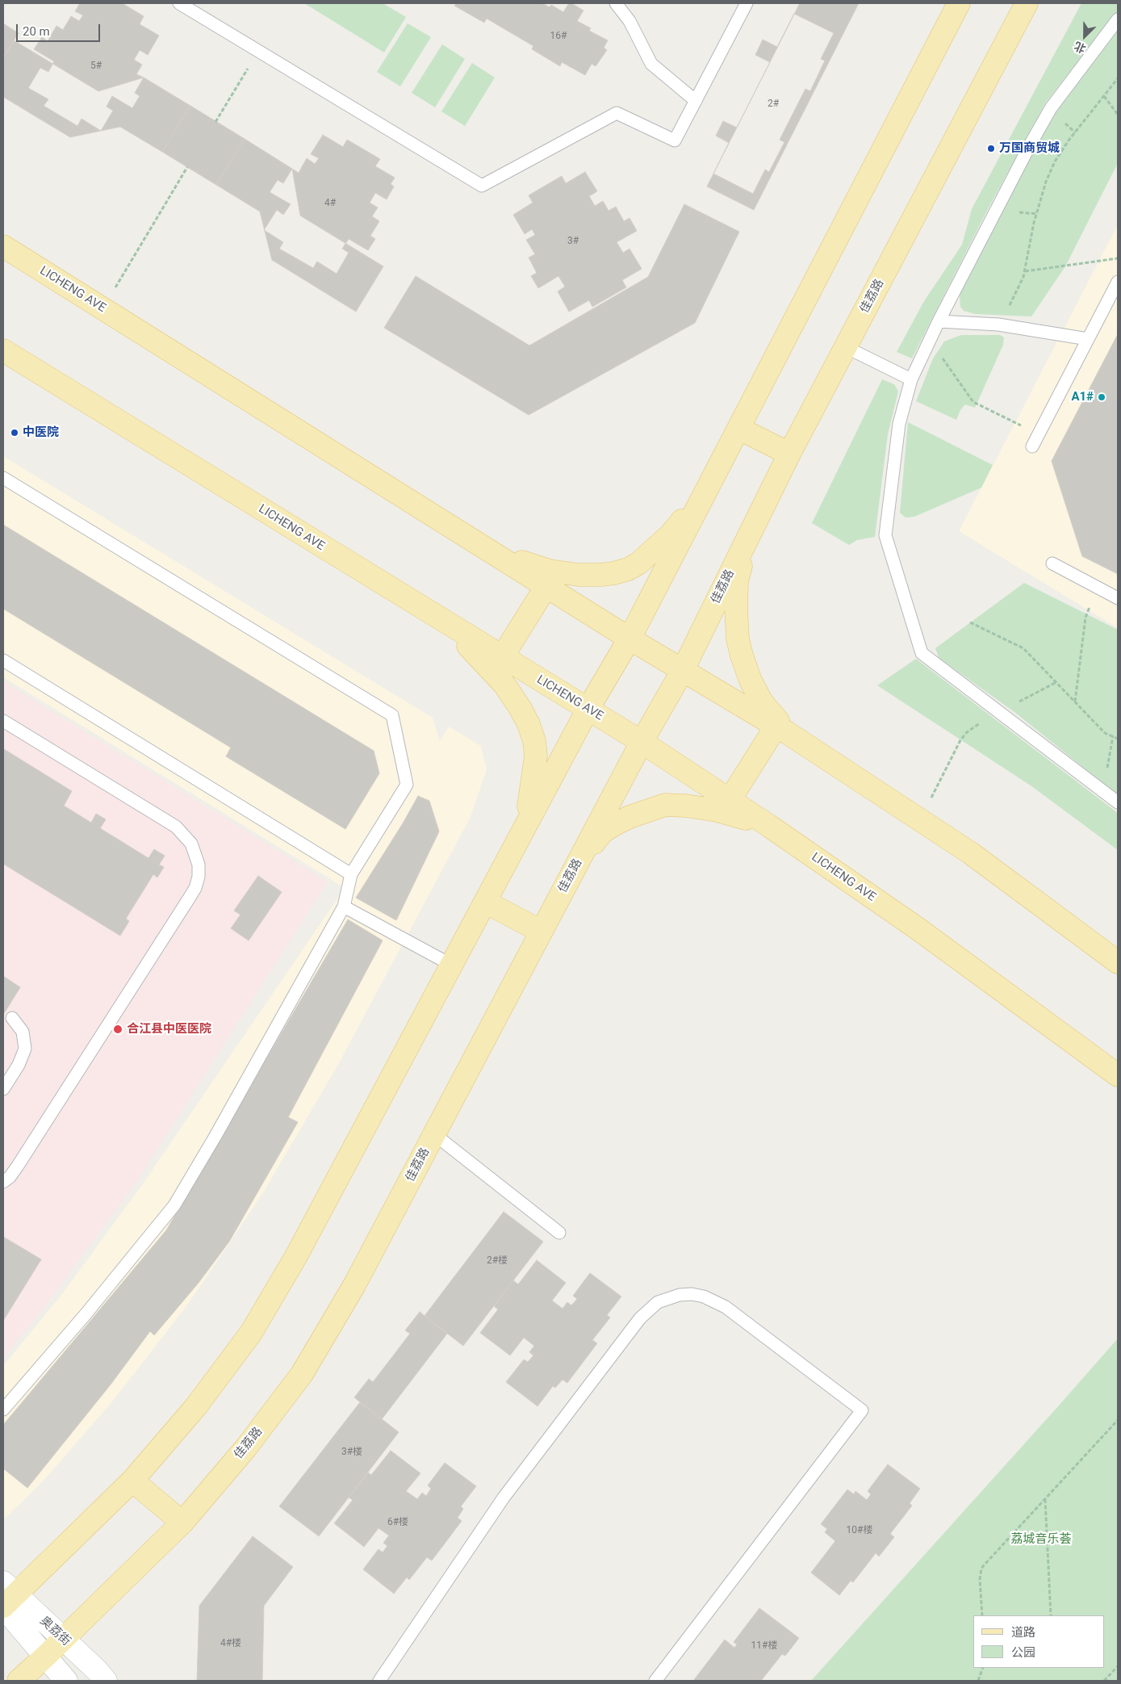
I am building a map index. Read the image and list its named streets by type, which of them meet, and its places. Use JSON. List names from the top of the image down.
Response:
{
  "streets": {
    "main road": ["LICHENG AVE", "佳荔路"],
    "street": ["奥荔街"]
  },
  "crossings": [
    ["LICHENG AVE", "佳荔路"],
    ["佳荔路", "奥荔街"]
  ],
  "parks": ["荔城音乐荟"],
  "places": [
    "万国商贸城",
    "A1#",
    "中医院",
    "合江县中医医院"
  ],
  "house_numbers": [
    "16#",
    "5#",
    "2#",
    "4#",
    "3#",
    "2#楼",
    "3#楼",
    "6#楼",
    "10#楼",
    "4#楼",
    "11#楼"
  ],
  "legend": ["道路", "公园"],
  "scale_bar": "20 m",
  "north": "bottom left"
}
